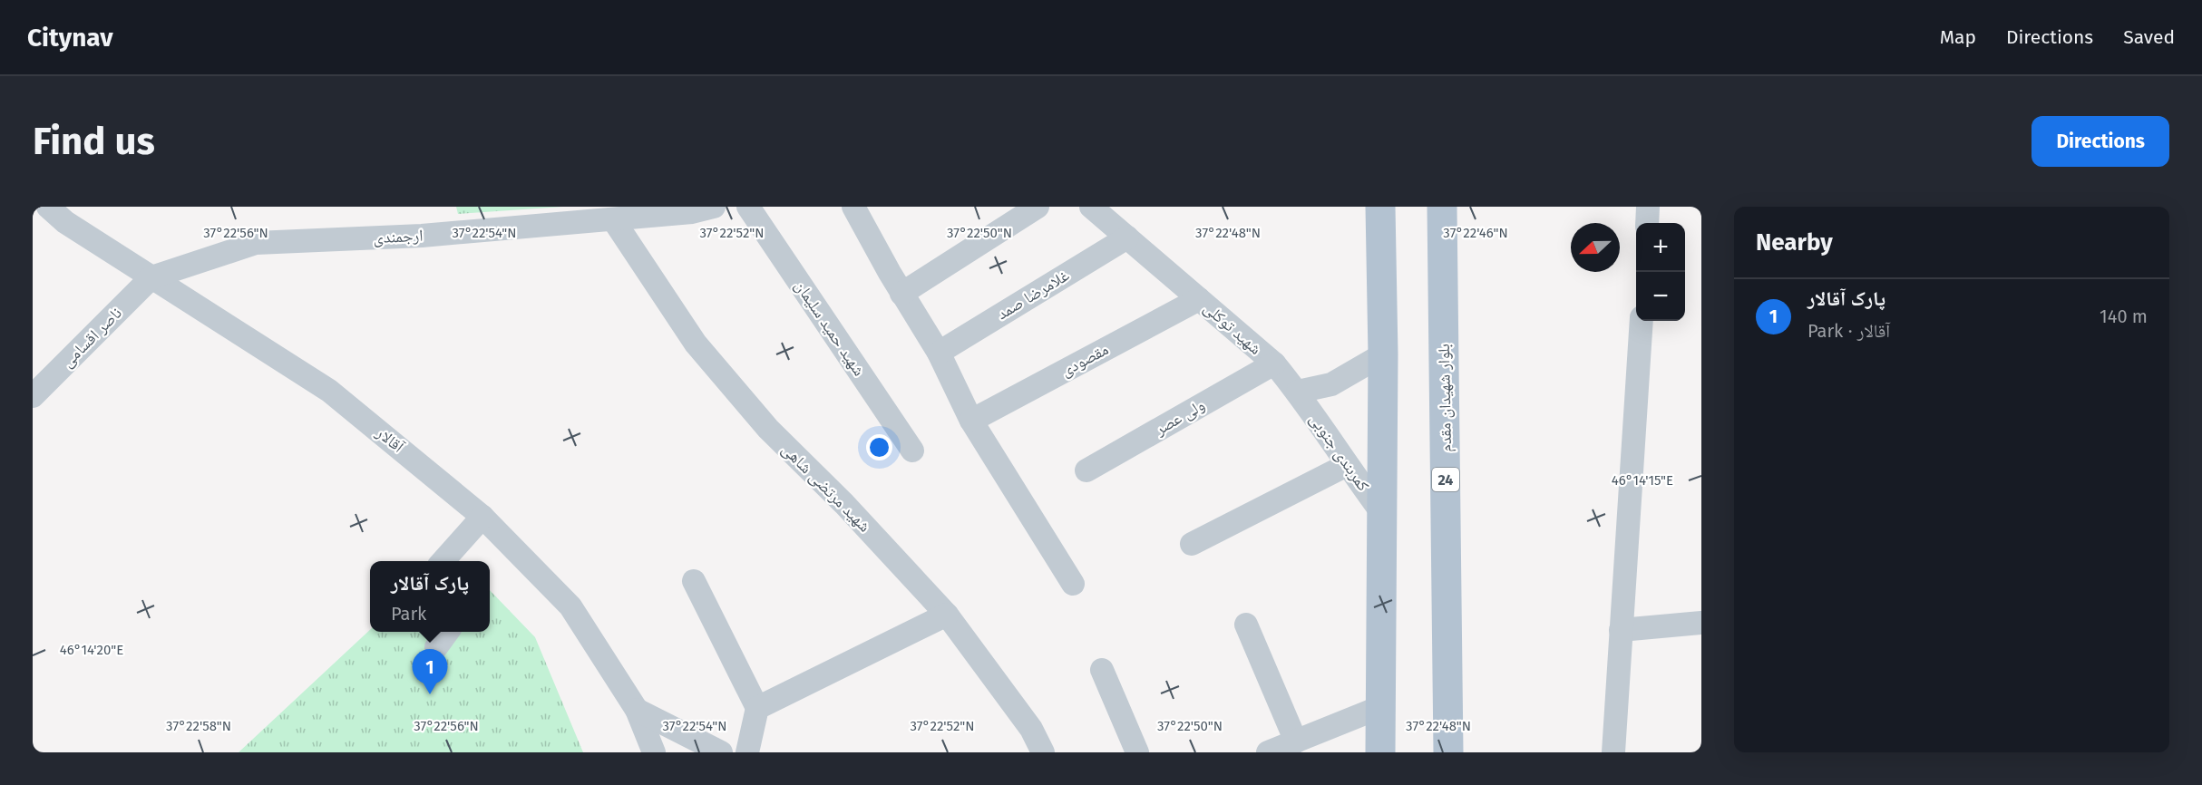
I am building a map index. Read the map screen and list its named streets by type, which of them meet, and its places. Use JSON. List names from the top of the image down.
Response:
{
  "streets": {
    "main road": ["بلوار شهیدان مقدم", "24"],
    "street": [
      "ارجمندی",
      "غلامرضا صمد",
      "شهید حمید سلیمان",
      "شهید توکلی",
      "ناصر اقسامی",
      "مقصودی",
      "ولی عصر",
      "آقالار",
      "کمربندی جنوبی",
      "شهید مرتضی شاهی"
    ]
  },
  "crossings": [
    ["ارجمندی", "ناصر اقسامی"],
    ["ارجمندی", "آقالار"],
    ["ارجمندی", "شهید مرتضی شاهی"],
    ["غلامرضا صمد", "شهید توکلی"],
    ["شهید توکلی", "مقصودی"],
    ["شهید توکلی", "ولی عصر"],
    ["شهید توکلی", "کمربندی جنوبی"],
    ["ناصر اقسامی", "آقالار"]
  ],
  "north": "left",
  "page": {
    "header": "Citynav",
    "nav": ["Map", "Directions", "Saved"],
    "buttons": "Directions",
    "title": "Find us",
    "heading": "Nearby",
    "map_buttons": ["+", "−"],
    "list": [
      {
        "mark": "1",
        "name": "پارک آقالار",
        "note": "Park · آقالار",
        "value": "140 m"
      }
    ],
    "popup": ["پارک آقالار", "Park"],
    "pins": "1"
  },
  "coordinates": [
    "37°22'56\"N",
    "37°22'54\"N",
    "37°22'52\"N",
    "37°22'50\"N",
    "37°22'48\"N",
    "37°22'46\"N",
    "46°14'15\"E",
    "46°14'20\"E",
    "37°22'58\"N"
  ]
}
